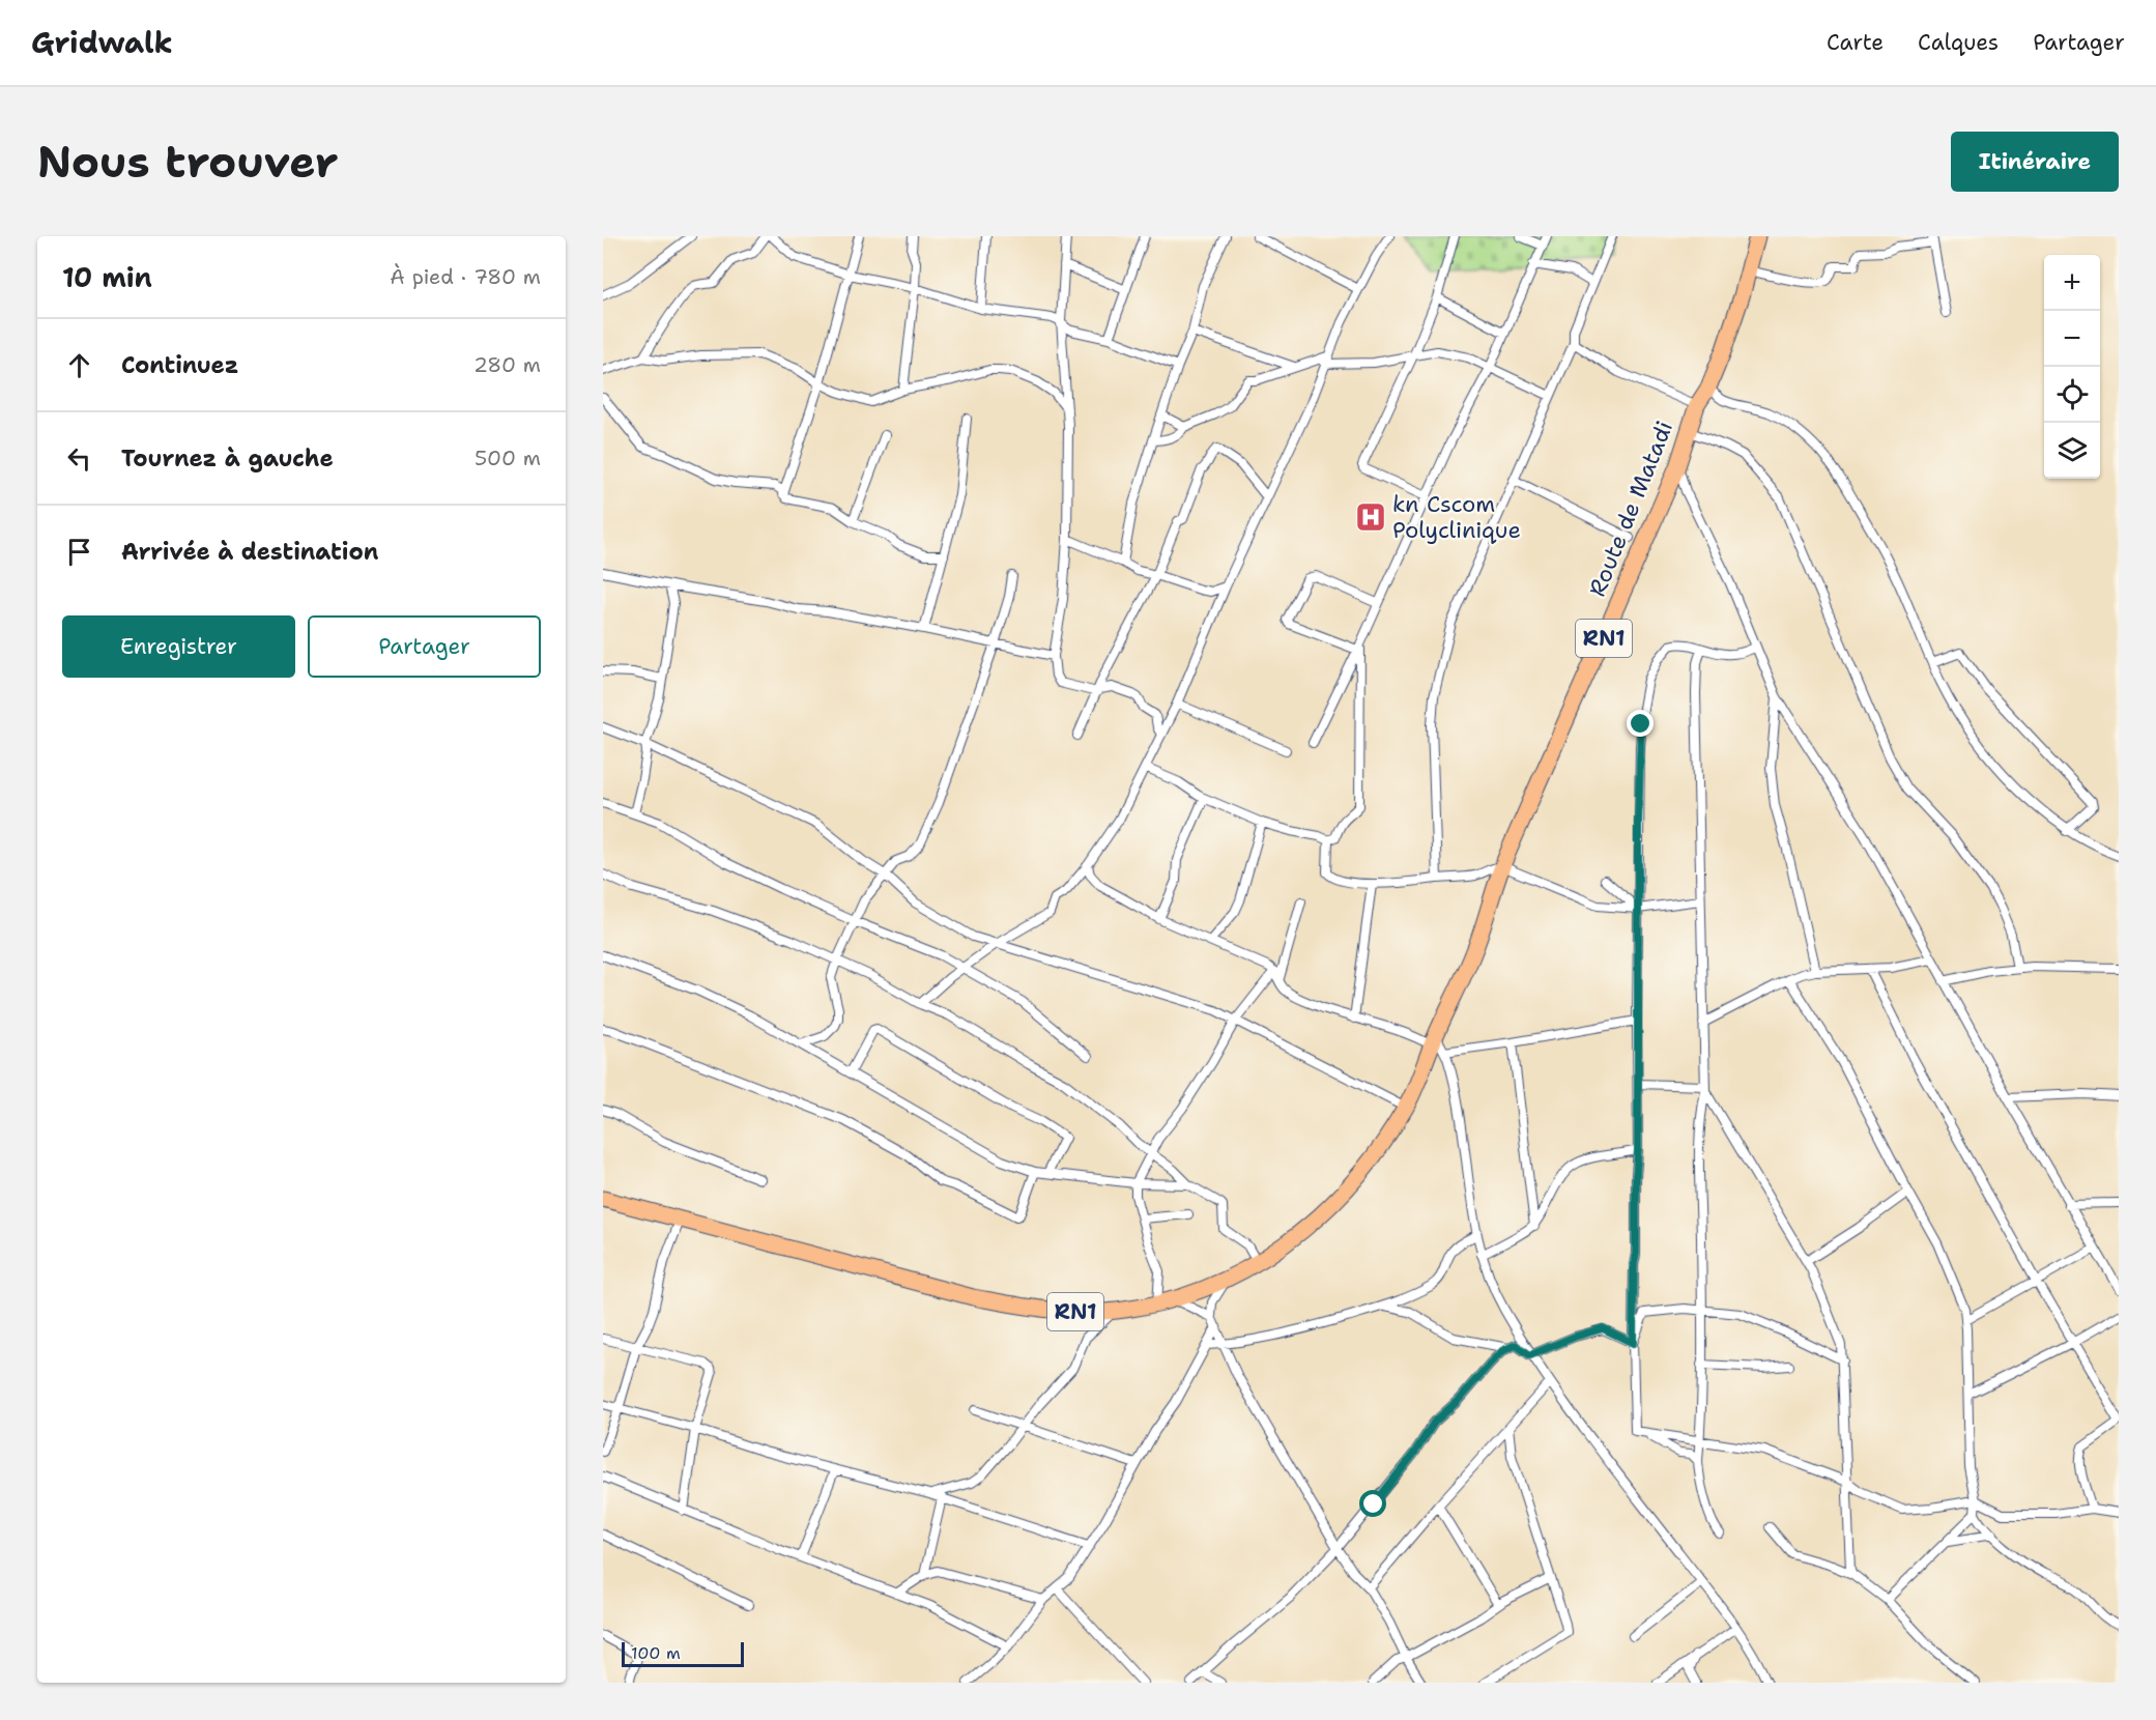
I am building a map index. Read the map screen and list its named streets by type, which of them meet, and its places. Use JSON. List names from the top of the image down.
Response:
{
  "streets": {
    "highway": ["Route de Matadi", "RN1"]
  },
  "crossings": [
    ["Route de Matadi", "RN1"]
  ],
  "places": {
    "hospital": ["kn Cscom Polyclinique"]
  },
  "scale_bar": "100 m",
  "page": {
    "header": "Gridwalk",
    "nav": ["Carte", "Calques", "Partager"],
    "buttons": [
      "Itinéraire",
      ["Enregistrer", "Partager"]
    ],
    "title": "Nous trouver",
    "heading": ["10 min", "À pied · 780 m"],
    "map_buttons": ["+", "−"],
    "list": [
      ["Continuez", "280 m"],
      ["Tournez à gauche", "500 m"],
      "Arrivée à destination"
    ],
    "scale": "100 m"
  }
}
